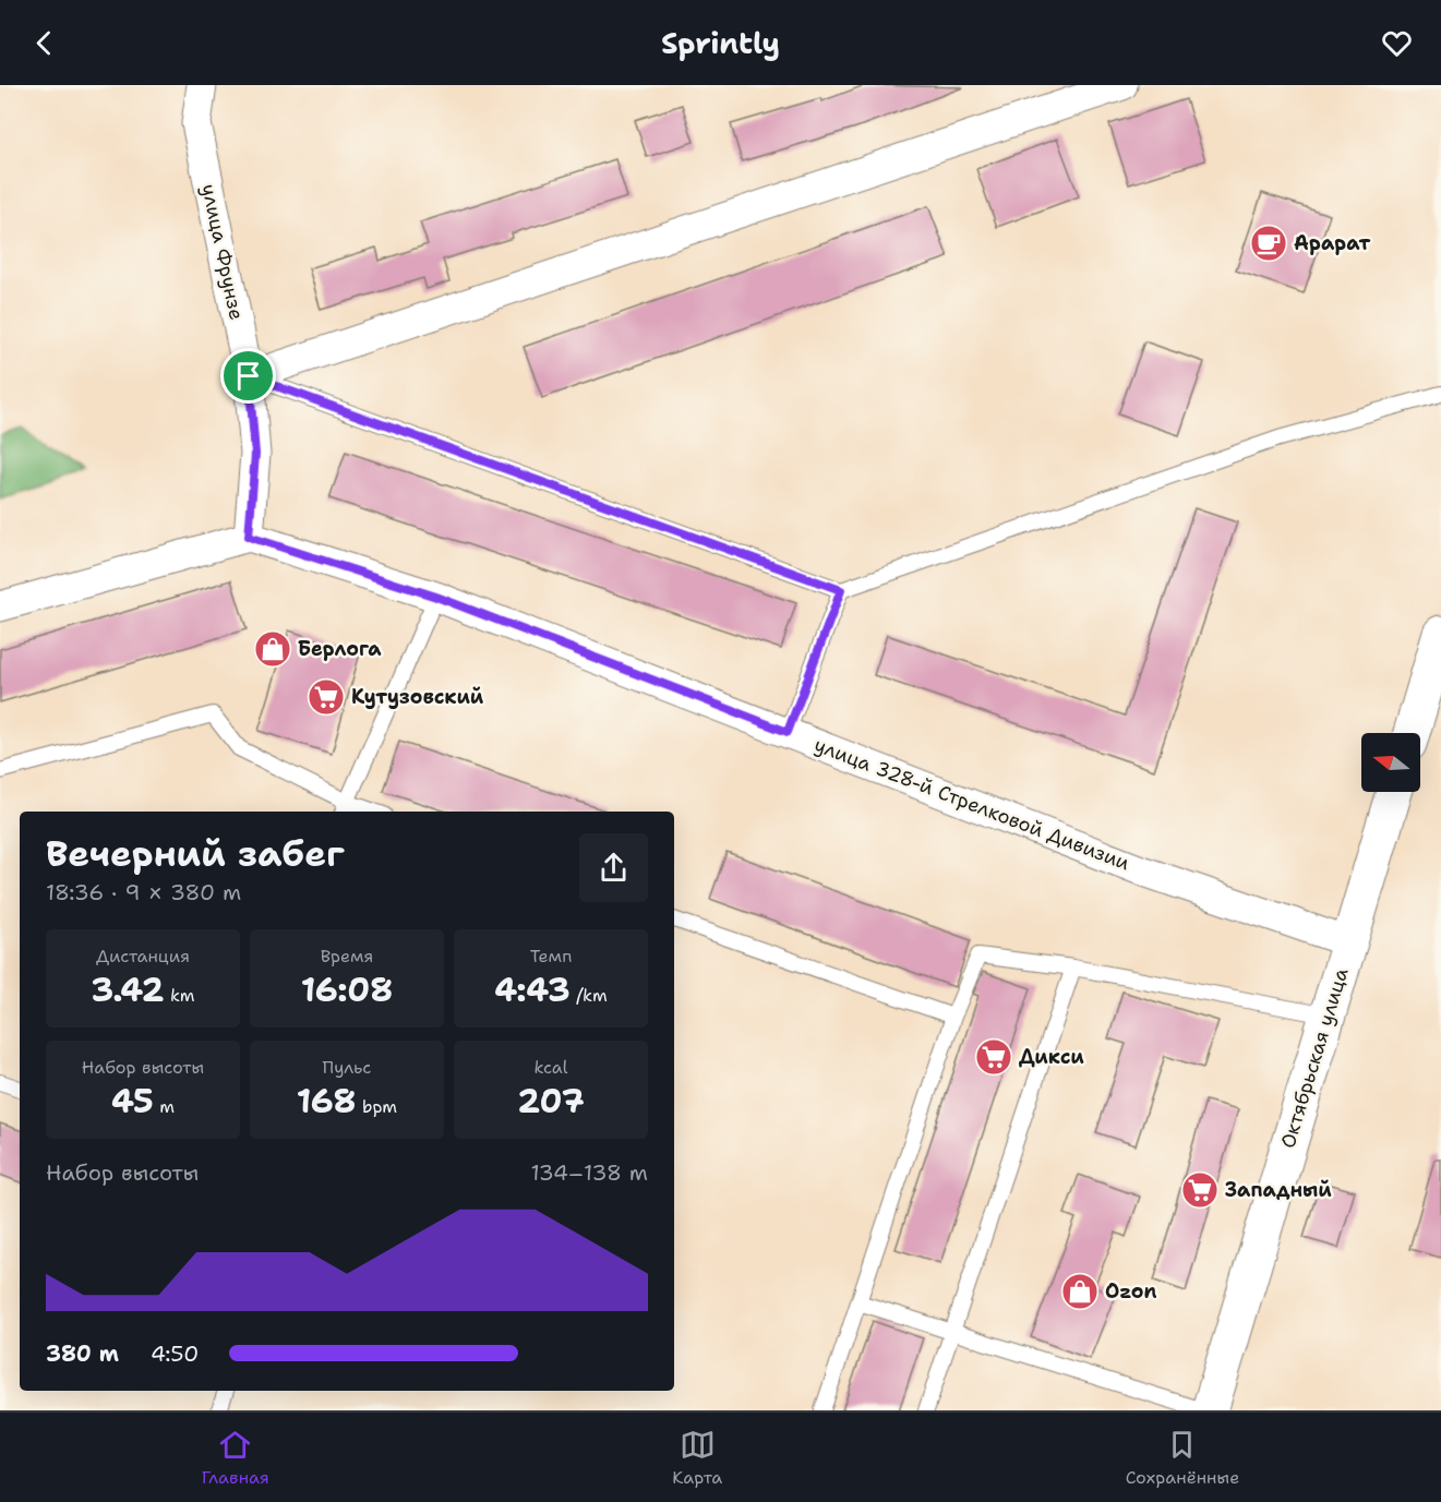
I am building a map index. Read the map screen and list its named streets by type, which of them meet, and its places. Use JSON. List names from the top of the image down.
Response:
{
  "streets": {
    "main road": ["Октябрьская улица"],
    "street": ["улица Фрунзе", "улица 328-й Стрелковой Дивизии"]
  },
  "crossings": [
    ["улица Фрунзе", "улица 328-й Стрелковой Дивизии"],
    ["улица 328-й Стрелковой Дивизии", "Октябрьская улица"]
  ],
  "places": {
    "cafe": ["Арарат"],
    "shop": ["Берлога", "Ozon"],
    "supermarket": ["Кутузовский", "Дикси", "Западный"]
  },
  "north": "left",
  "page": {
    "header": "Sprintly",
    "heading": ["Вечерний забег", "18:36 · 9 × 380 m"],
    "stats": [
      ["Дистанция", "3.42 km"],
      ["Время", "16:08"],
      ["Темп", "4:43 /km"],
      ["Набор высоты", "45 m"],
      ["Пульс", "168 bpm"],
      ["kcal", "207"]
    ],
    "chart": ["Набор высоты", "134–138 m"],
    "list": [
      {
        "name": "380 m",
        "note": "4:50"
      }
    ],
    "tabs": ["Главная", "Карта", "Сохранённые"]
  }
}
